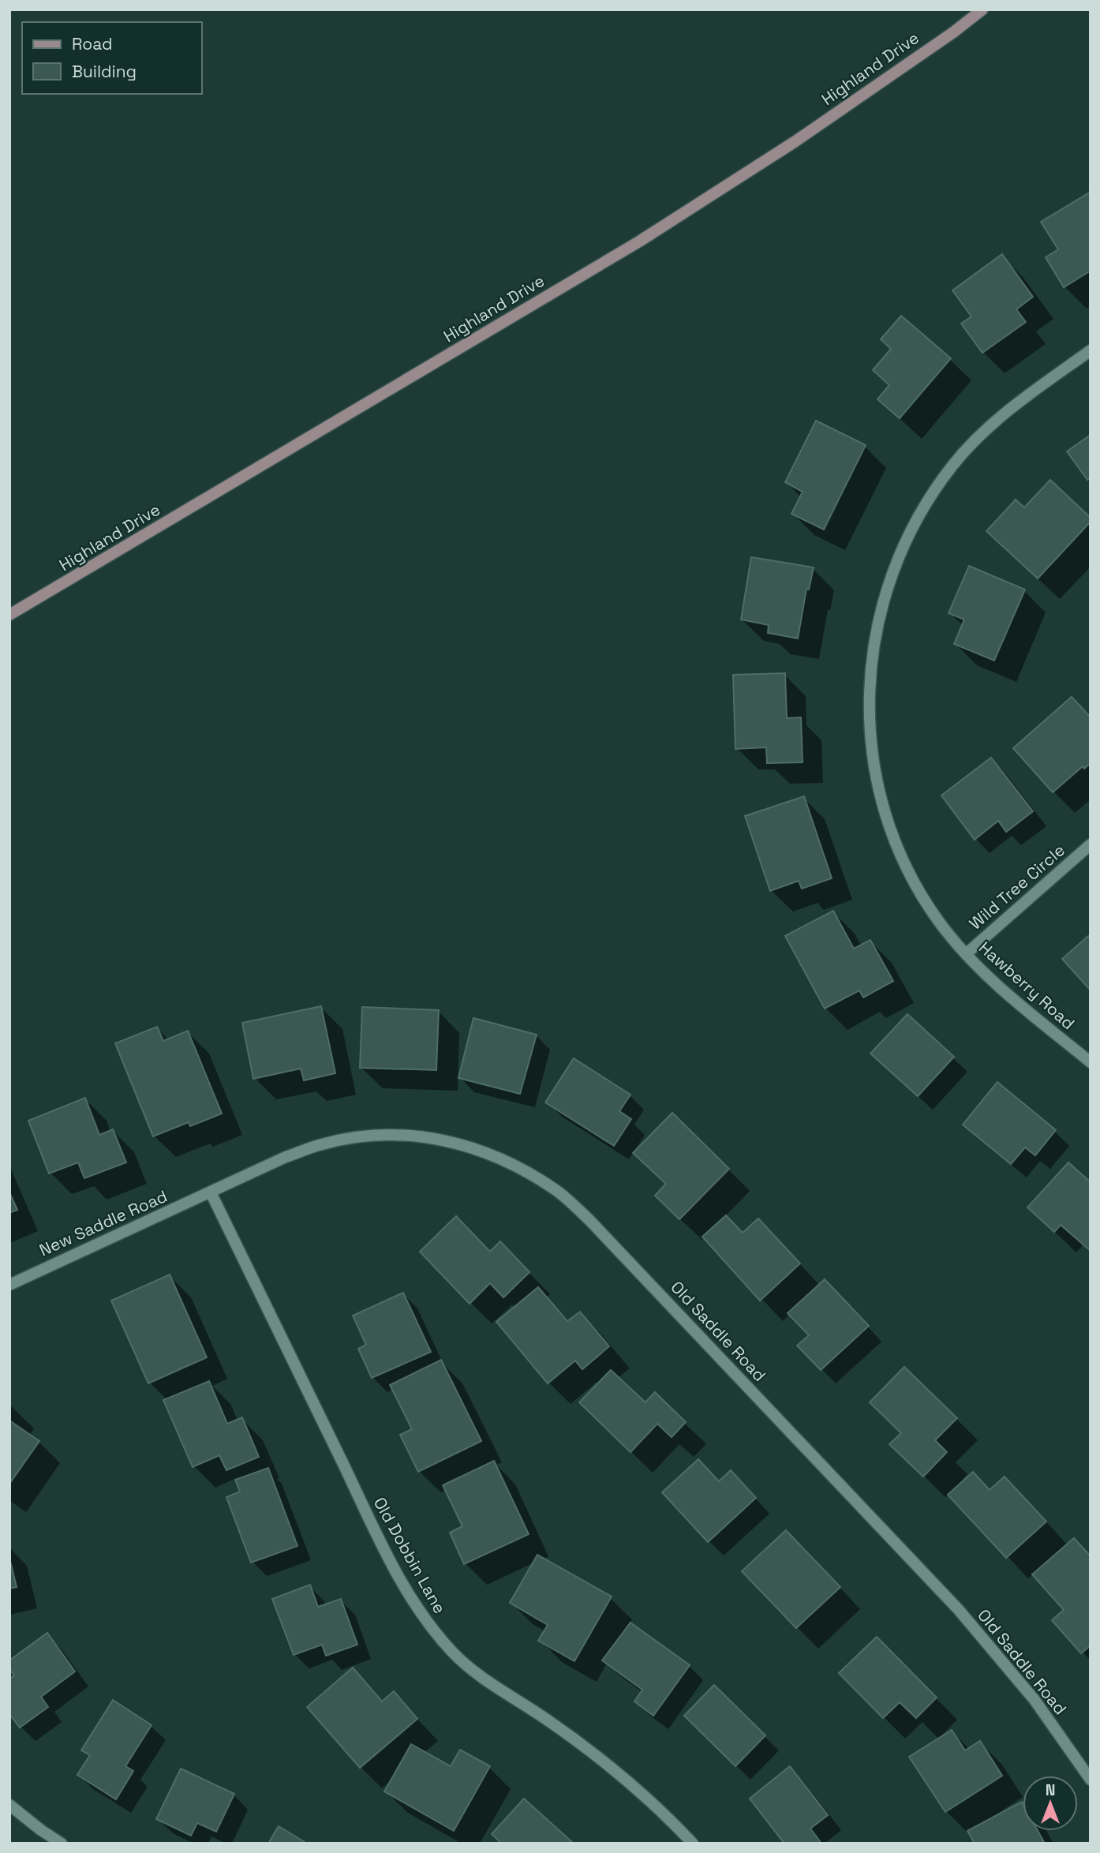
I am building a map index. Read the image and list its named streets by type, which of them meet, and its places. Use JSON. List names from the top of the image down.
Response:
{
  "streets": {
    "main road": ["Highland Drive"],
    "street": [
      "Wild Tree Circle",
      "Hawberry Road",
      "New Saddle Road",
      "Old Saddle Road",
      "Old Dobbin Lane"
    ]
  },
  "crossings": [
    ["Wild Tree Circle", "Hawberry Road"],
    ["New Saddle Road", "Old Saddle Road"],
    ["New Saddle Road", "Old Dobbin Lane"],
    ["Old Saddle Road", "Old Dobbin Lane"]
  ],
  "legend": ["Road", "Building"],
  "north": "top"
}
